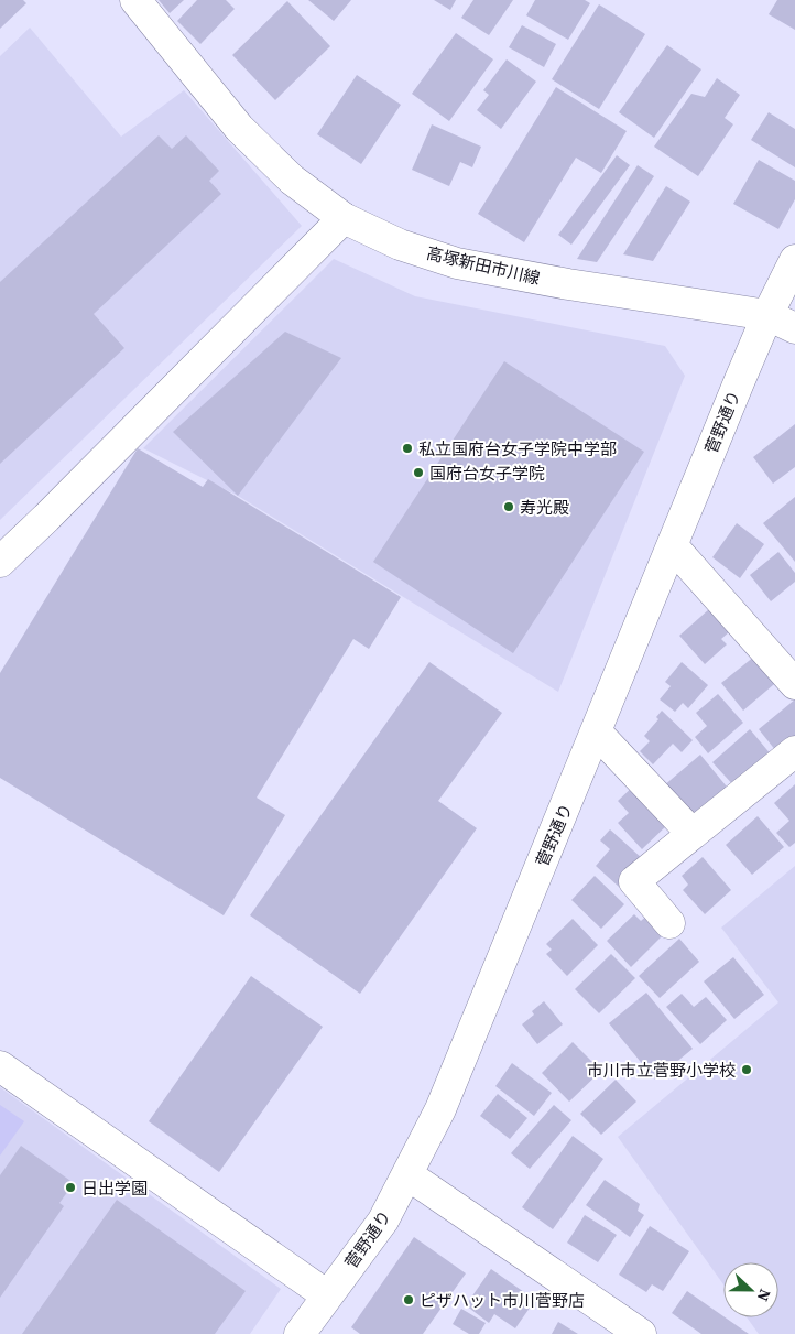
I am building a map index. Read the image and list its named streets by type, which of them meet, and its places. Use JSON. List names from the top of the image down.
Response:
{
  "streets": {
    "street": ["高塚新田市川線", "菅野通り"]
  },
  "crossings": [
    ["高塚新田市川線", "菅野通り"]
  ],
  "places": [
    "私立国府台女子学院中学部",
    "国府台女子学院",
    "寿光殿",
    "市川市立菅野小学校",
    "日出学園",
    "ピザハット市川菅野店"
  ],
  "north": "right"
}
